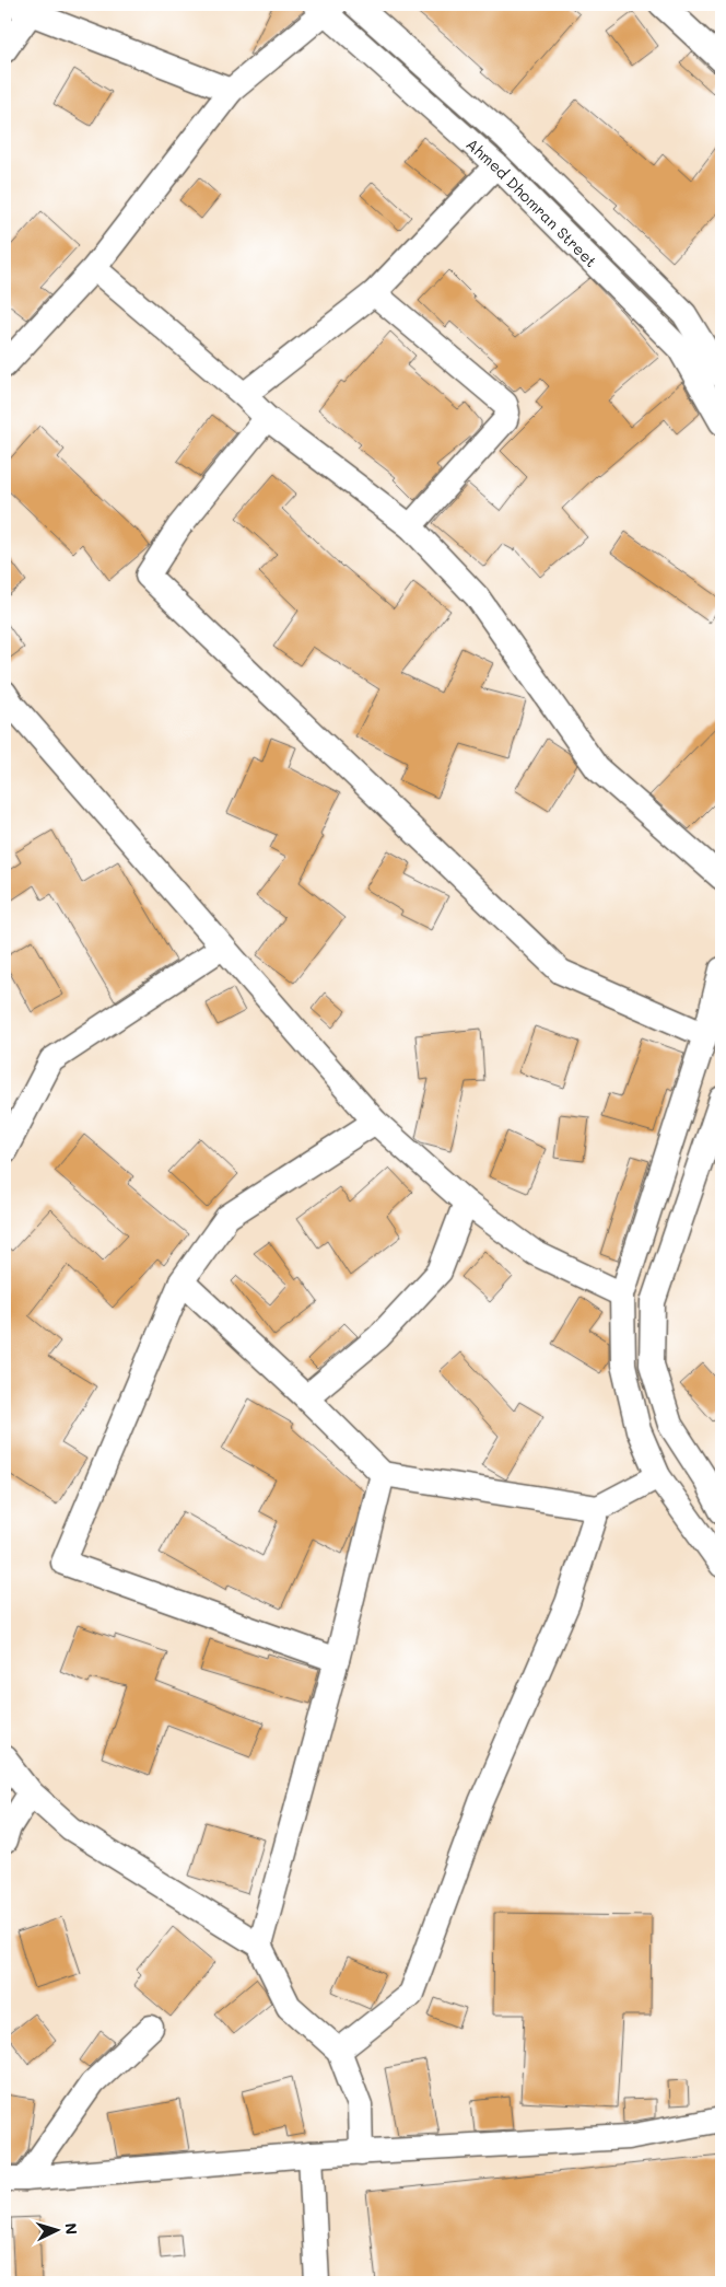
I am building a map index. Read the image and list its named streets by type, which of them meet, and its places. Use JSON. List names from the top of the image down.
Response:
{
  "streets": {
    "street": ["Ahmed Dhomran Street"]
  },
  "north": "right"
}
